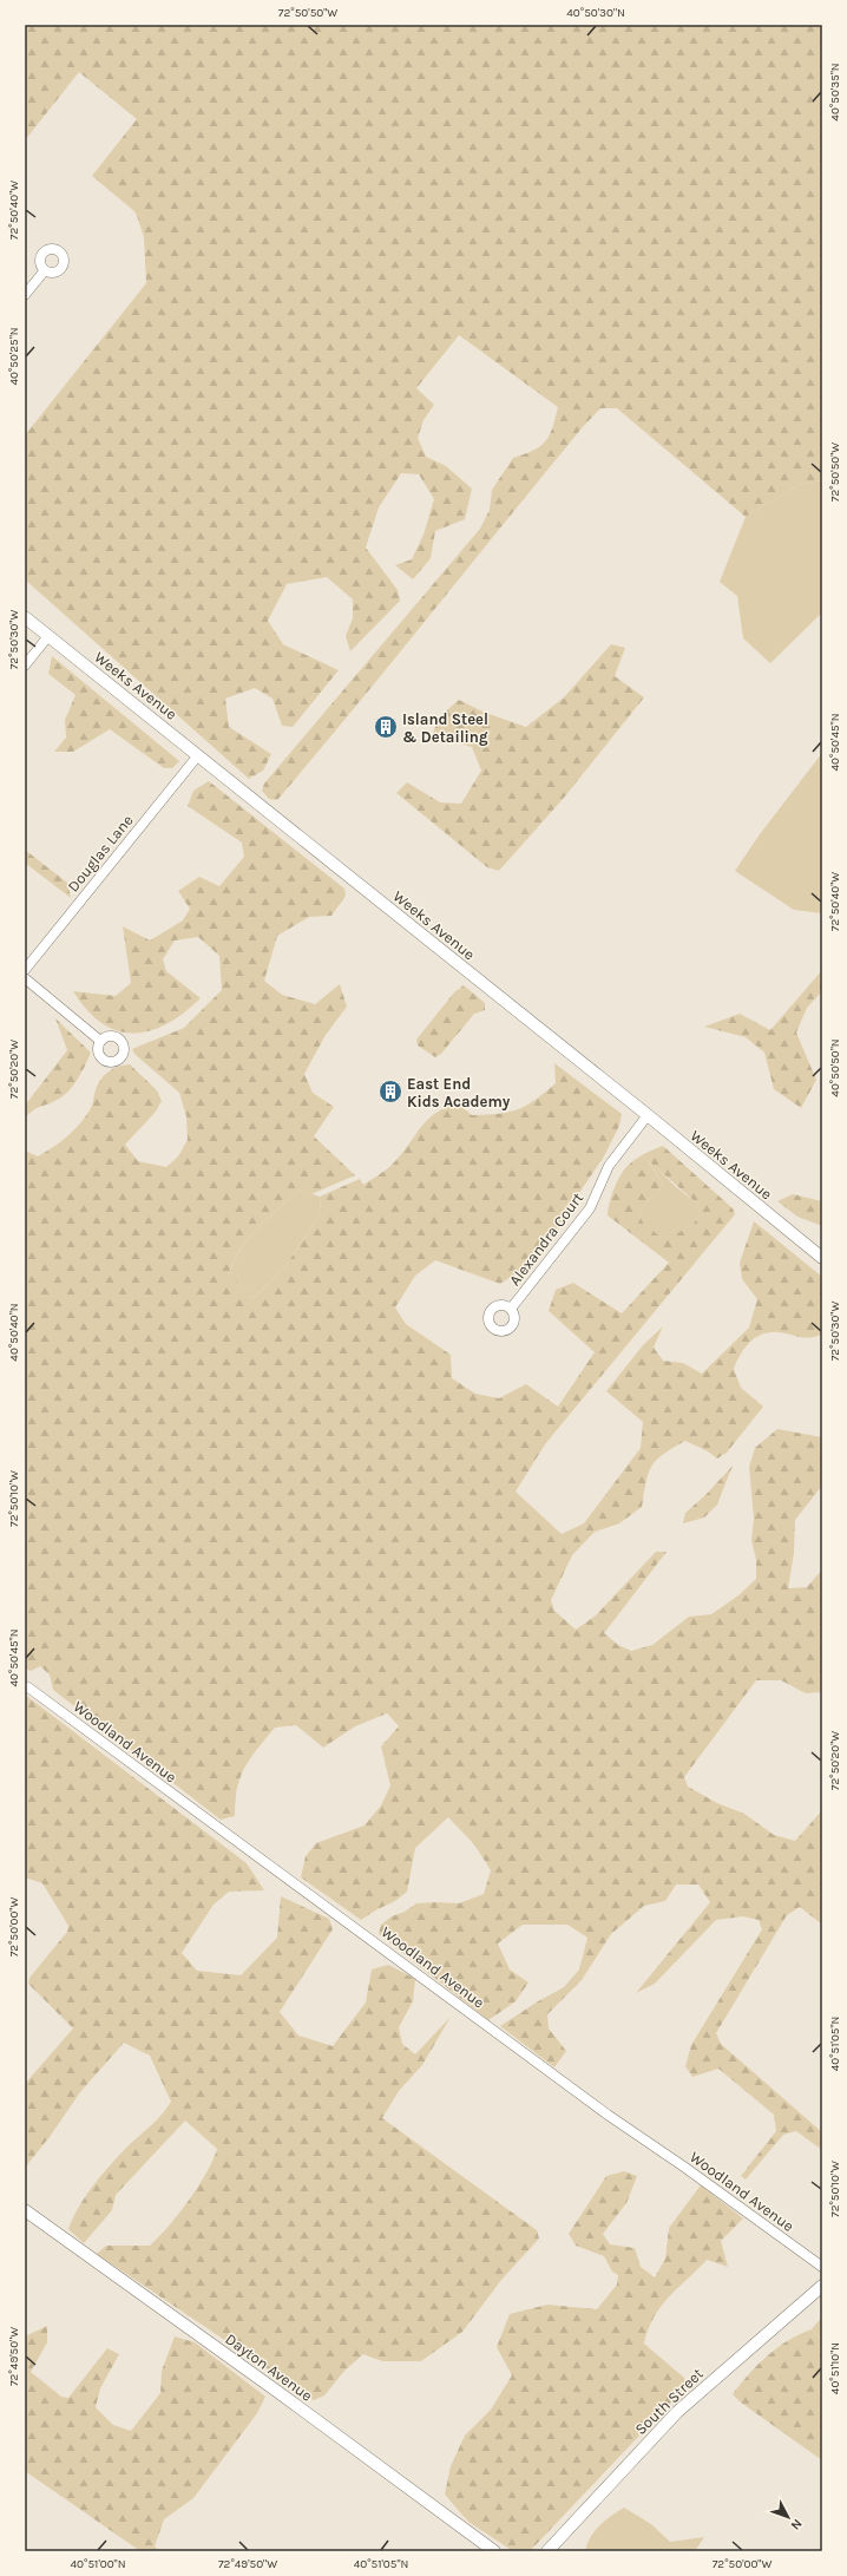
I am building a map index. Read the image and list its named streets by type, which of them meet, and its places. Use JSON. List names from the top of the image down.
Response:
{
  "streets": {
    "street": [
      "Weeks Avenue",
      "Douglas Lane",
      "Alexandra Court",
      "Woodland Avenue",
      "Dayton Avenue",
      "South Street"
    ]
  },
  "crossings": [
    ["Weeks Avenue", "Douglas Lane"],
    ["Weeks Avenue", "Alexandra Court"]
  ],
  "places": {
    "building": ["Island Steel & Detailing", "East End Kids Academy"]
  },
  "north": "bottom right",
  "coordinates": [
    "72°50'50\"W",
    "40°50'30\"N",
    "40°50'35\"N",
    "72°50'40\"W",
    "40°50'25\"N",
    "72°50'30\"W",
    "40°50'45\"N",
    "40°50'50\"N",
    "72°50'20\"W",
    "40°50'40\"N",
    "72°50'10\"W",
    "72°50'00\"W",
    "40°51'05\"N",
    "72°49'50\"W",
    "40°51'10\"N",
    "40°51'00\"N"
  ]
}
